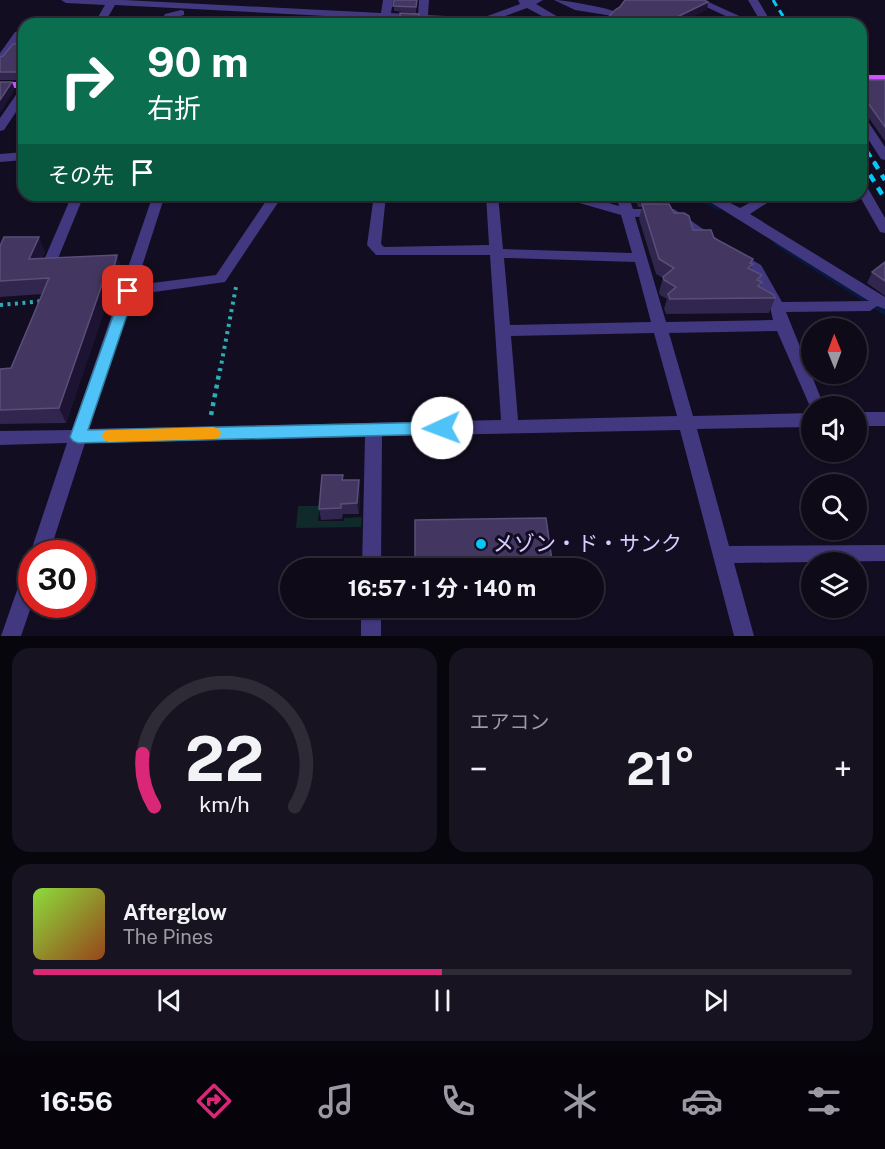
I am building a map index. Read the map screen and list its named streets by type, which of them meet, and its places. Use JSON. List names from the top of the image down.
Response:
{
  "places": ["メゾン・ド・サンク"],
  "north": "top",
  "page": {
    "turn": ["90 m", "右折"],
    "then": "その先",
    "limit": "30",
    "trip": "16:57 · 1 分 · 140 m",
    "tile": "エアコン",
    "heat": ["−", "21°", "+"],
    "song": ["Afterglow", "The Pines"],
    "tabs": "16:56",
    "gauge": ["22", "km/h"]
  }
}
